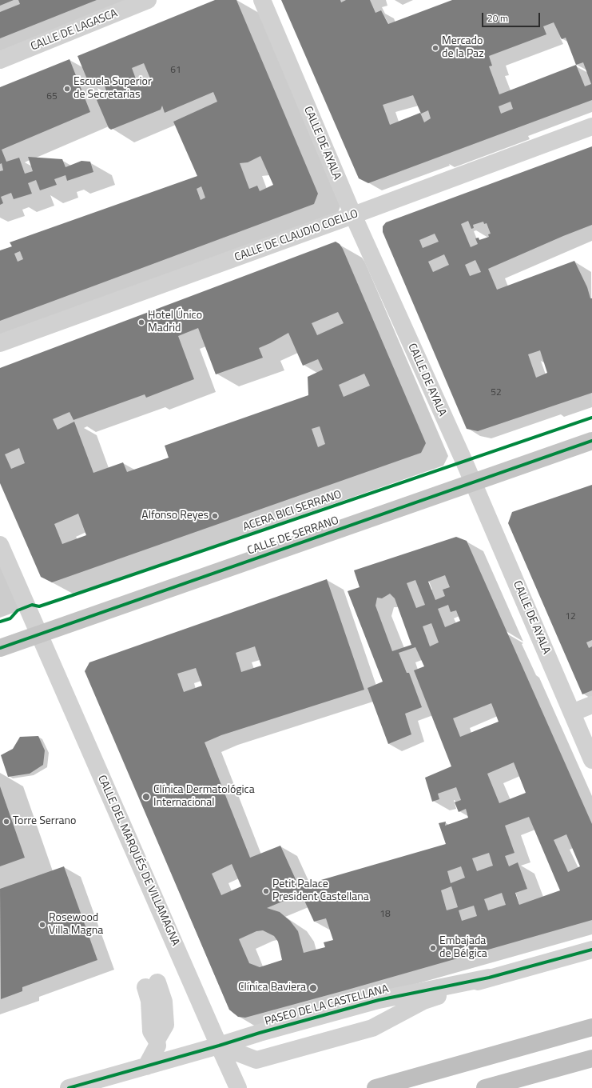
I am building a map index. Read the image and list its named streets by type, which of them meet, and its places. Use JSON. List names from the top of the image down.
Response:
{
  "streets": {
    "main road": ["CALLE DE SERRANO"],
    "street": [
      "CALLE DE LAGASCA",
      "CALLE DE AYALA",
      "CALLE DE CLAUDIO COELLO",
      "CALLE DEL MARQUÉS DE VILLAMAGNA",
      "PASEO DE LA CASTELLANA"
    ],
    "cycle path": ["ACERA BICI SERRANO"]
  },
  "crossings": [
    ["CALLE DE AYALA", "CALLE DE CLAUDIO COELLO"],
    ["CALLE DE AYALA", "CALLE DE SERRANO"],
    ["CALLE DE SERRANO", "CALLE DEL MARQUÉS DE VILLAMAGNA"],
    ["CALLE DEL MARQUÉS DE VILLAMAGNA", "PASEO DE LA CASTELLANA"]
  ],
  "places": [
    "Mercado de la Paz",
    "Escuela Superior de Secretarias",
    "Hotel Único Madrid",
    "Alfonso Reyes",
    "Clínica Dermatológica Internacional",
    "Torre Serrano",
    "Petit Palace President Castellana",
    "Rosewood Villa Magna",
    "Embajada de Bélgica",
    "Clínica Baviera"
  ],
  "house_numbers": [
    "61",
    "65",
    "52",
    "12",
    "18"
  ],
  "scale_bar": "20 m"
}
